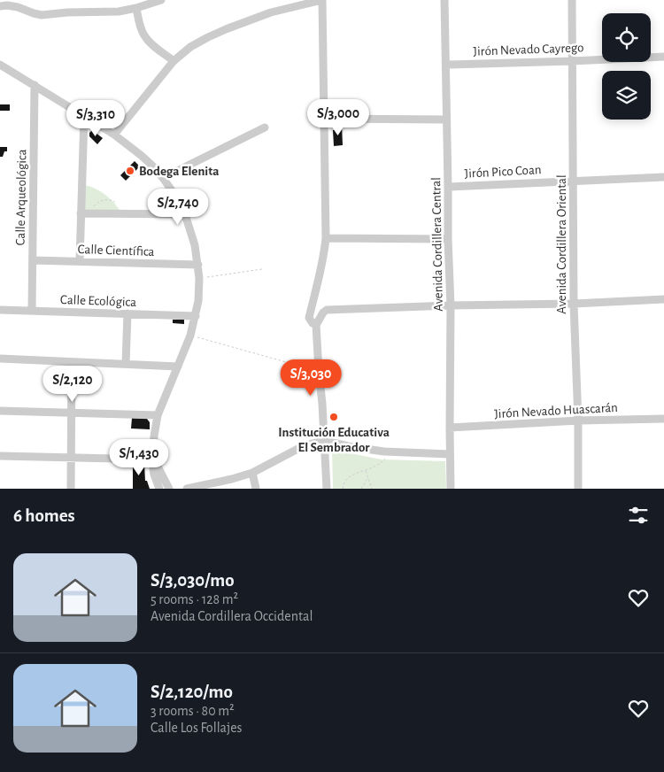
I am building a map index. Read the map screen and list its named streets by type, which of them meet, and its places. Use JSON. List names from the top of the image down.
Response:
{
  "streets": {
    "street": [
      "Jirón Nevado Cayrego",
      "Jirón Pico Coan",
      "Calle Arqueológica",
      "Avenida Cordillera Central",
      "Avenida Cordillera Oriental",
      "Calle Científica",
      "Calle Ecológica",
      "Jirón Nevado Huascarán"
    ]
  },
  "crossings": [
    ["Jirón Nevado Cayrego", "Avenida Cordillera Central"],
    ["Jirón Nevado Cayrego", "Avenida Cordillera Oriental"],
    ["Jirón Pico Coan", "Avenida Cordillera Central"],
    ["Jirón Pico Coan", "Avenida Cordillera Oriental"],
    ["Calle Arqueológica", "Calle Científica"],
    ["Calle Arqueológica", "Calle Ecológica"],
    ["Avenida Cordillera Central", "Jirón Nevado Huascarán"],
    ["Avenida Cordillera Oriental", "Jirón Nevado Huascarán"]
  ],
  "places": ["Bodega Elenita", "Institución Educativa El Sembrador"],
  "page": {
    "price": [
      "S/3,000",
      "S/3,310",
      "S/2,740",
      "S/3,030",
      "S/2,120",
      "S/1,430"
    ],
    "heading": "6 homes",
    "list": [
      {
        "name": "S/3,030/mo",
        "note": "5 rooms · 128 m² · Avenida Cordillera Occidental"
      },
      {
        "name": "S/2,120/mo",
        "note": "3 rooms · 80 m² · Calle Los Follajes"
      }
    ]
  }
}
